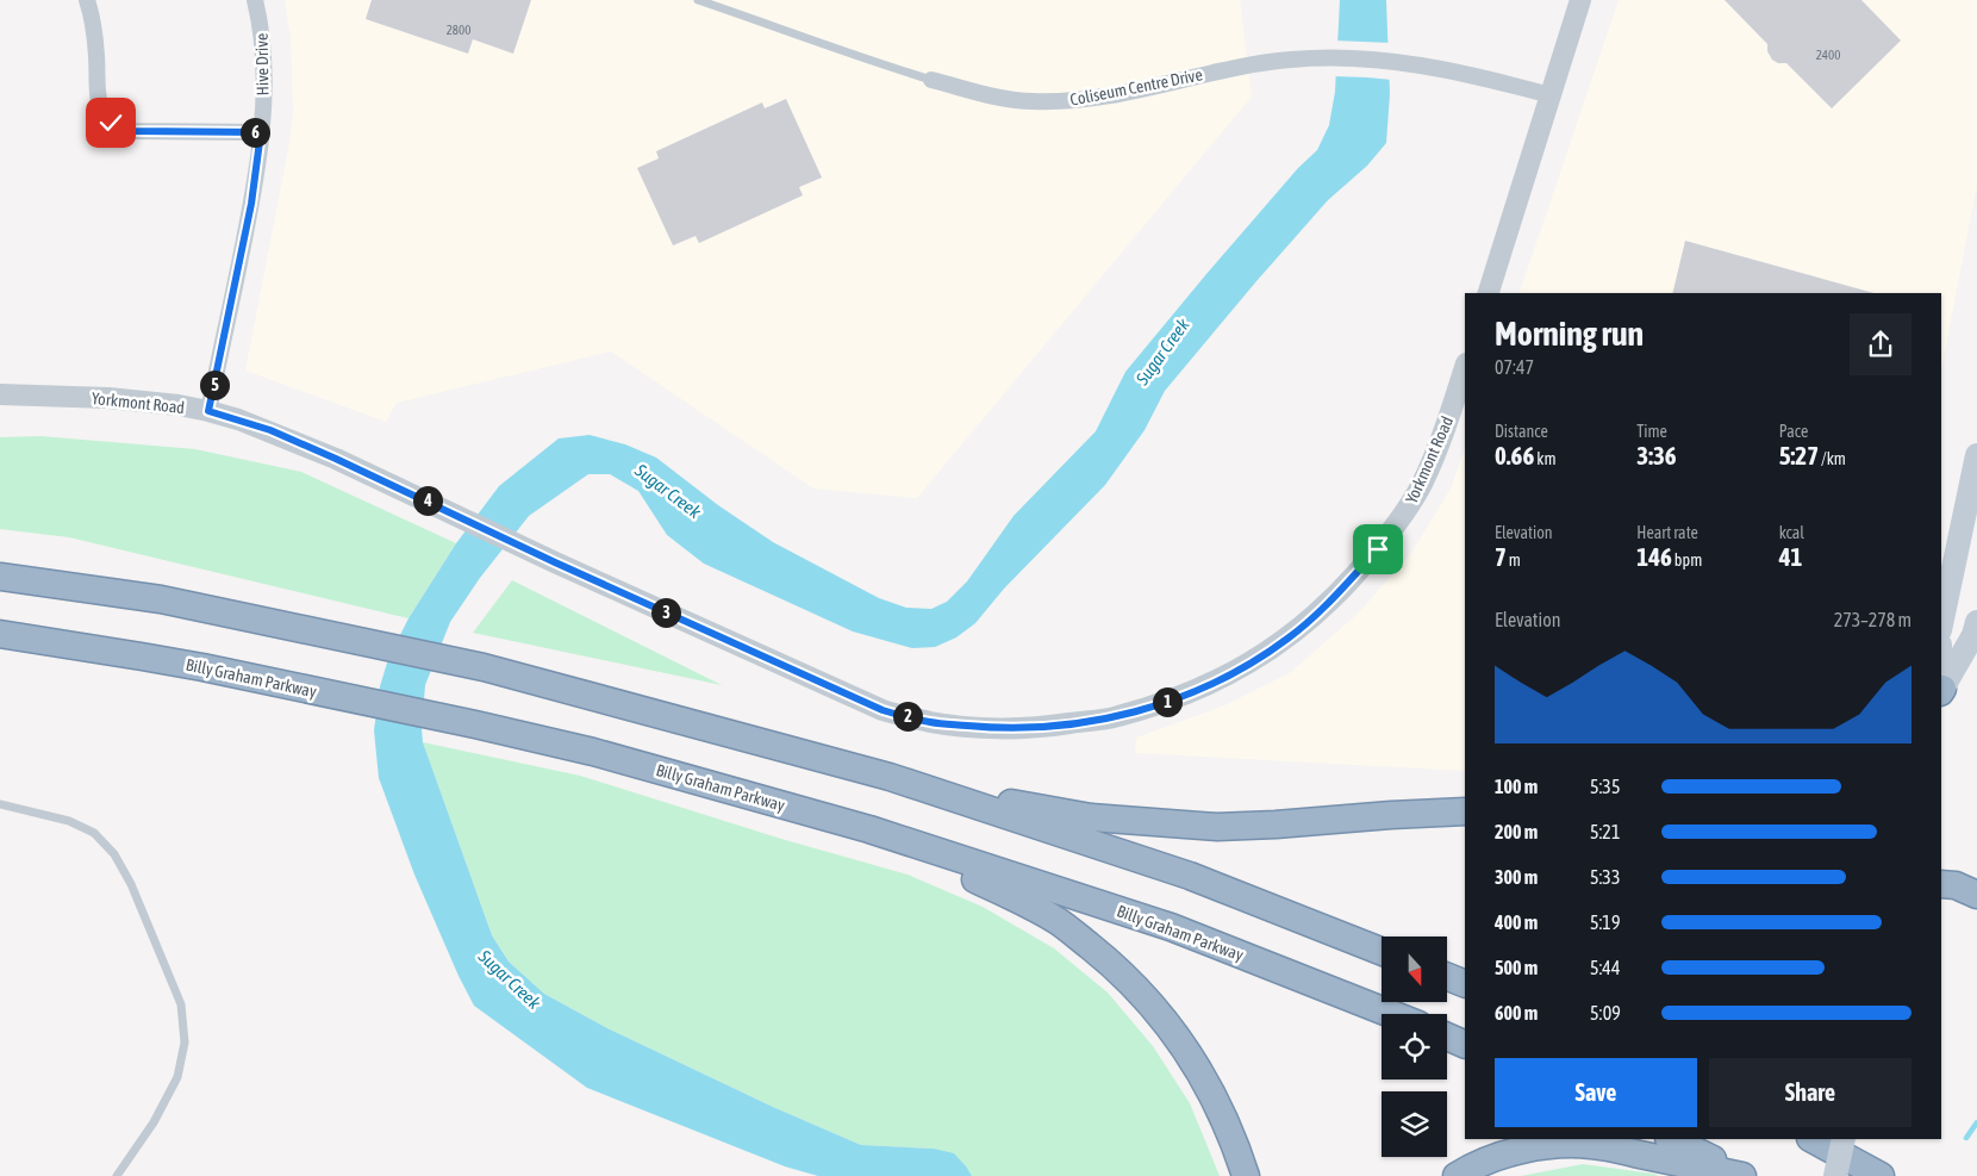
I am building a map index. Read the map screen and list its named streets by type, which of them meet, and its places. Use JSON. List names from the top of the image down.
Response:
{
  "streets": {
    "highway": ["Billy Graham Parkway"],
    "street": ["Hive Drive", "Coliseum Centre Drive", "Yorkmont Road"]
  },
  "crossings": [
    ["Hive Drive", "Yorkmont Road"]
  ],
  "water": ["Sugar Creek"],
  "house_numbers": ["2800", "2400"],
  "north": "bottom",
  "page": {
    "pins": [
      "6",
      "5",
      "4",
      "3",
      "1",
      "2"
    ],
    "heading": ["Morning run", "07:47"],
    "stats": [
      ["Distance", "0.66 km"],
      ["Time", "3:36"],
      ["Pace", "5:27 /km"],
      ["Elevation", "7 m"],
      ["Heart rate", "146 bpm"],
      ["kcal", "41"]
    ],
    "chart": ["Elevation", "273–278 m"],
    "list": [
      {
        "name": "100 m",
        "note": "5:35"
      },
      {
        "name": "200 m",
        "note": "5:21"
      },
      {
        "name": "300 m",
        "note": "5:33"
      },
      {
        "name": "400 m",
        "note": "5:19"
      },
      {
        "name": "500 m",
        "note": "5:44"
      },
      {
        "name": "600 m",
        "note": "5:09"
      }
    ],
    "buttons": ["Save", "Share"]
  }
}
